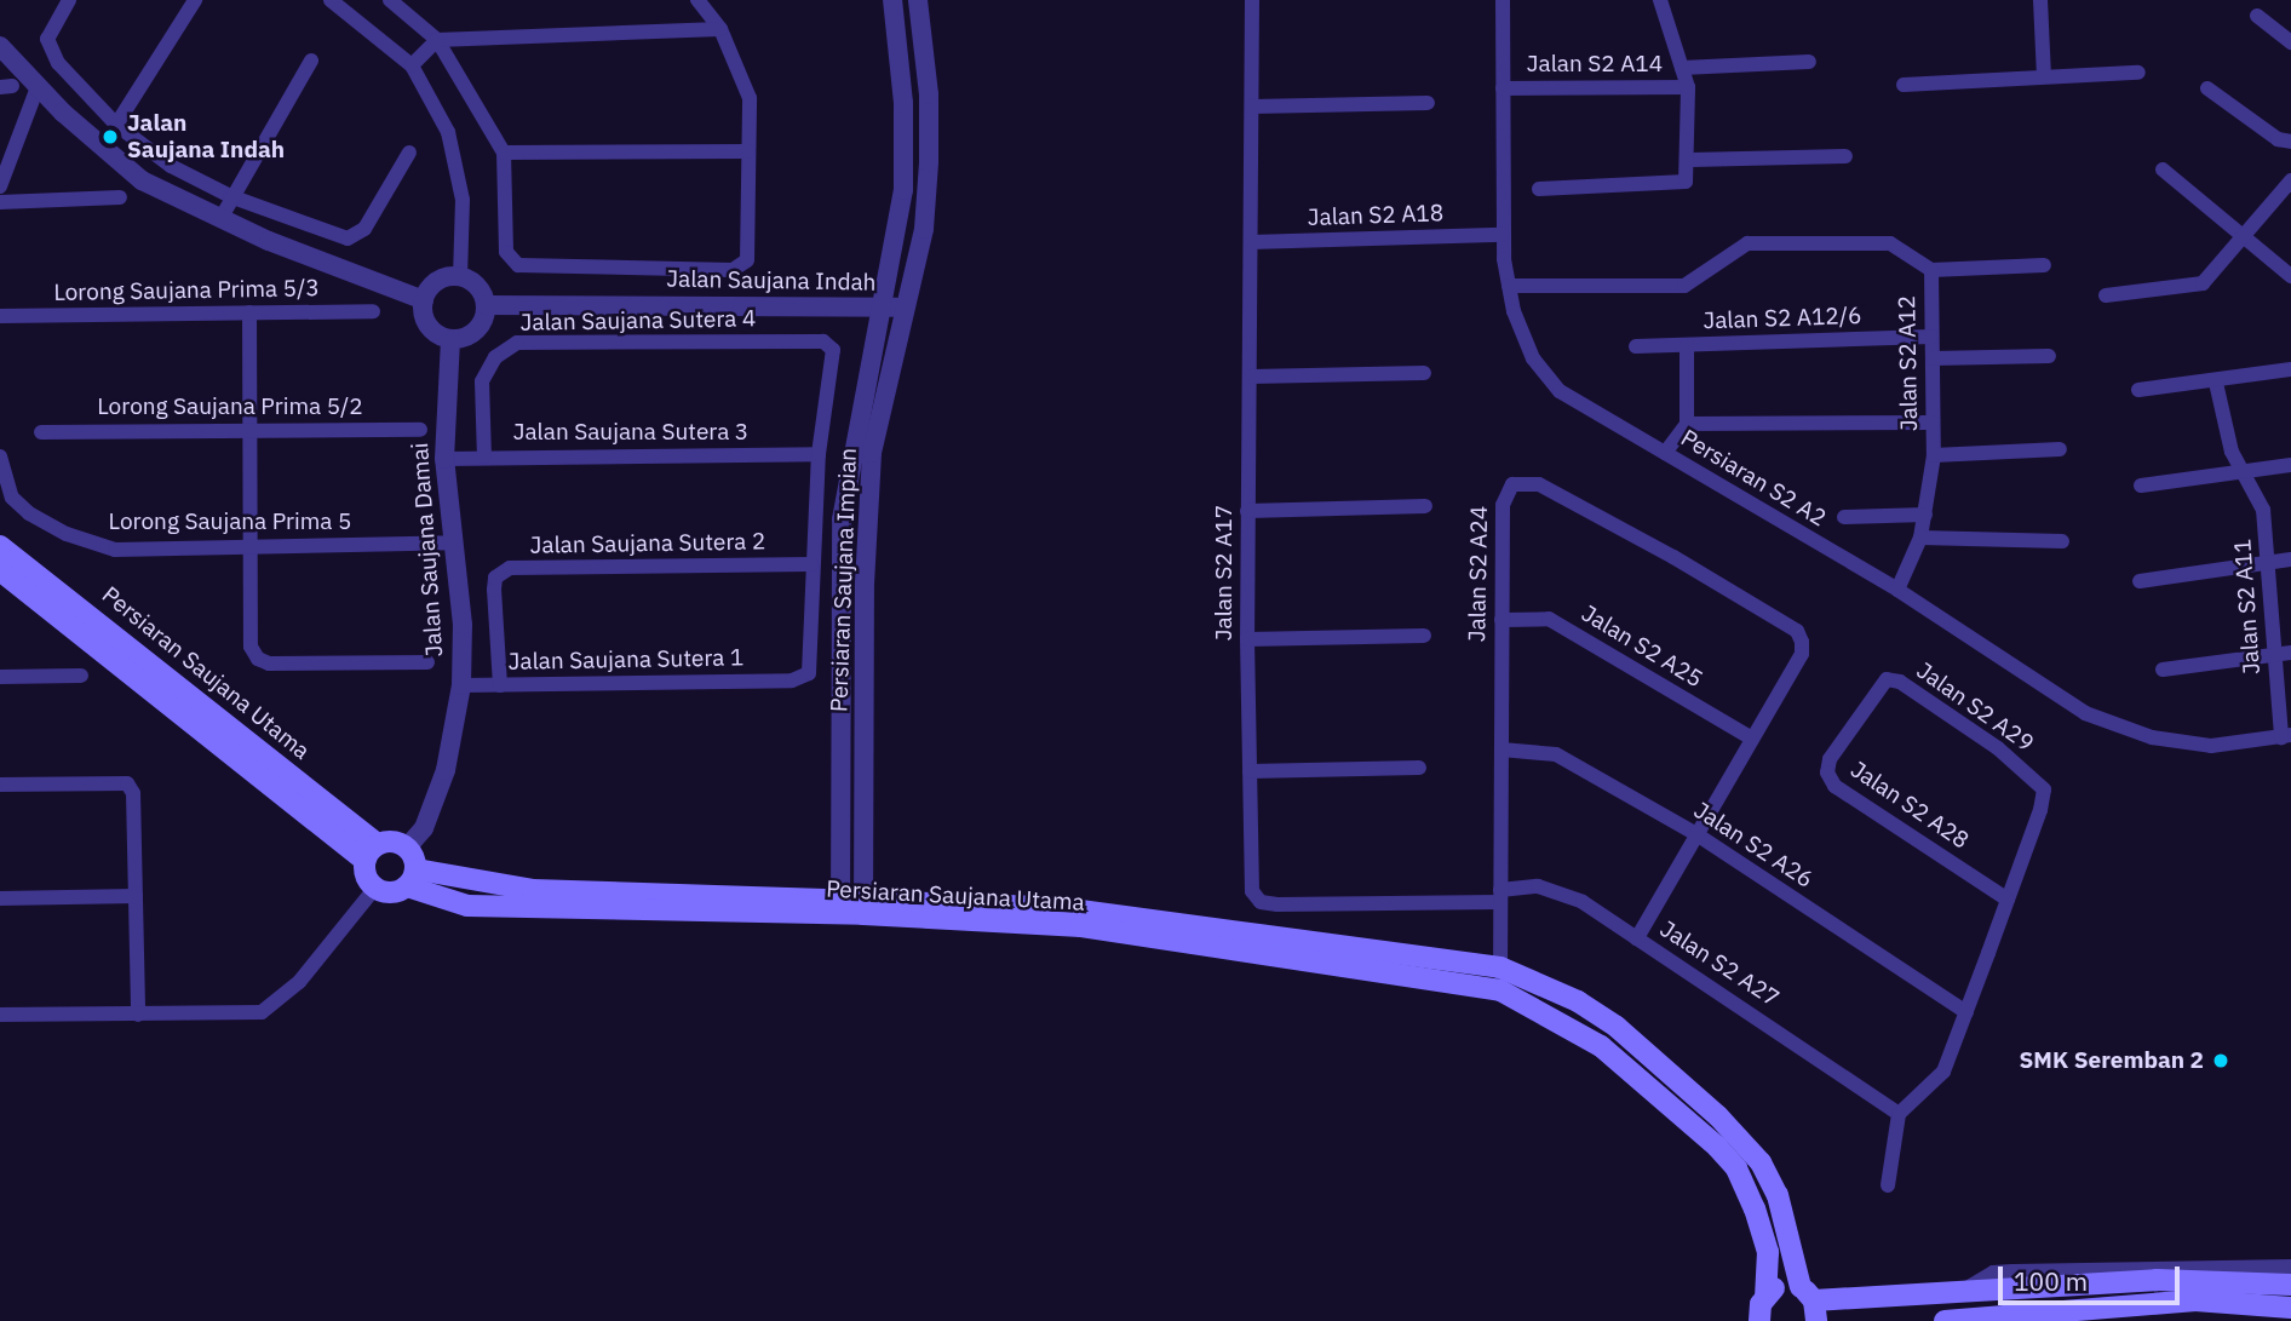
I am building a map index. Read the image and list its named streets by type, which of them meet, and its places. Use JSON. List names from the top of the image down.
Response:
{
  "streets": {
    "main road": ["Persiaran Saujana Utama"],
    "street": [
      "Jalan S2 A14",
      "Jalan S2 A18",
      "Jalan Saujana Indah",
      "Lorong Saujana Prima 5/3",
      "Jalan S2 A12/6",
      "Jalan Saujana Sutera 4",
      "Jalan S2 A12",
      "Lorong Saujana Prima 5/2",
      "Jalan Saujana Sutera 3",
      "Persiaran S2 A2",
      "Lorong Saujana Prima 5",
      "Jalan Saujana Sutera 2",
      "Jalan Saujana Damai",
      "Jalan S2 A17",
      "Jalan S2 A24",
      "Persiaran Saujana Impian",
      "Jalan S2 A11",
      "Jalan S2 A25",
      "Jalan Saujana Sutera 1",
      "Jalan S2 A29",
      "Jalan S2 A28",
      "Jalan S2 A26",
      "Jalan S2 A27"
    ]
  },
  "crossings": [
    ["Jalan S2 A14", "Persiaran S2 A2"],
    ["Jalan S2 A18", "Persiaran S2 A2"],
    ["Jalan S2 A18", "Jalan S2 A17"],
    ["Jalan Saujana Indah", "Jalan Saujana Damai"],
    ["Jalan Saujana Indah", "Persiaran Saujana Impian"],
    ["Jalan S2 A12/6", "Jalan S2 A12"],
    ["Jalan Saujana Sutera 4", "Jalan Saujana Sutera 3"],
    ["Jalan S2 A12", "Persiaran S2 A2"],
    ["Jalan Saujana Sutera 3", "Jalan Saujana Damai"],
    ["Persiaran S2 A2", "Jalan S2 A11"],
    ["Lorong Saujana Prima 5", "Jalan Saujana Damai"],
    ["Jalan Saujana Sutera 2", "Jalan Saujana Sutera 1"],
    ["Jalan Saujana Damai", "Jalan Saujana Sutera 1"],
    ["Jalan Saujana Damai", "Persiaran Saujana Utama"],
    ["Jalan S2 A17", "Jalan S2 A24"],
    ["Jalan S2 A17", "Jalan S2 A27"],
    ["Jalan S2 A24", "Jalan S2 A25"],
    ["Jalan S2 A24", "Persiaran Saujana Utama"],
    ["Jalan S2 A24", "Jalan S2 A26"],
    ["Jalan S2 A24", "Jalan S2 A27"],
    ["Persiaran Saujana Impian", "Persiaran Saujana Utama"],
    ["Jalan S2 A29", "Jalan S2 A28"]
  ],
  "places": ["Jalan Saujana Indah", "SMK Seremban 2"],
  "scale_bar": "100 m"
}
